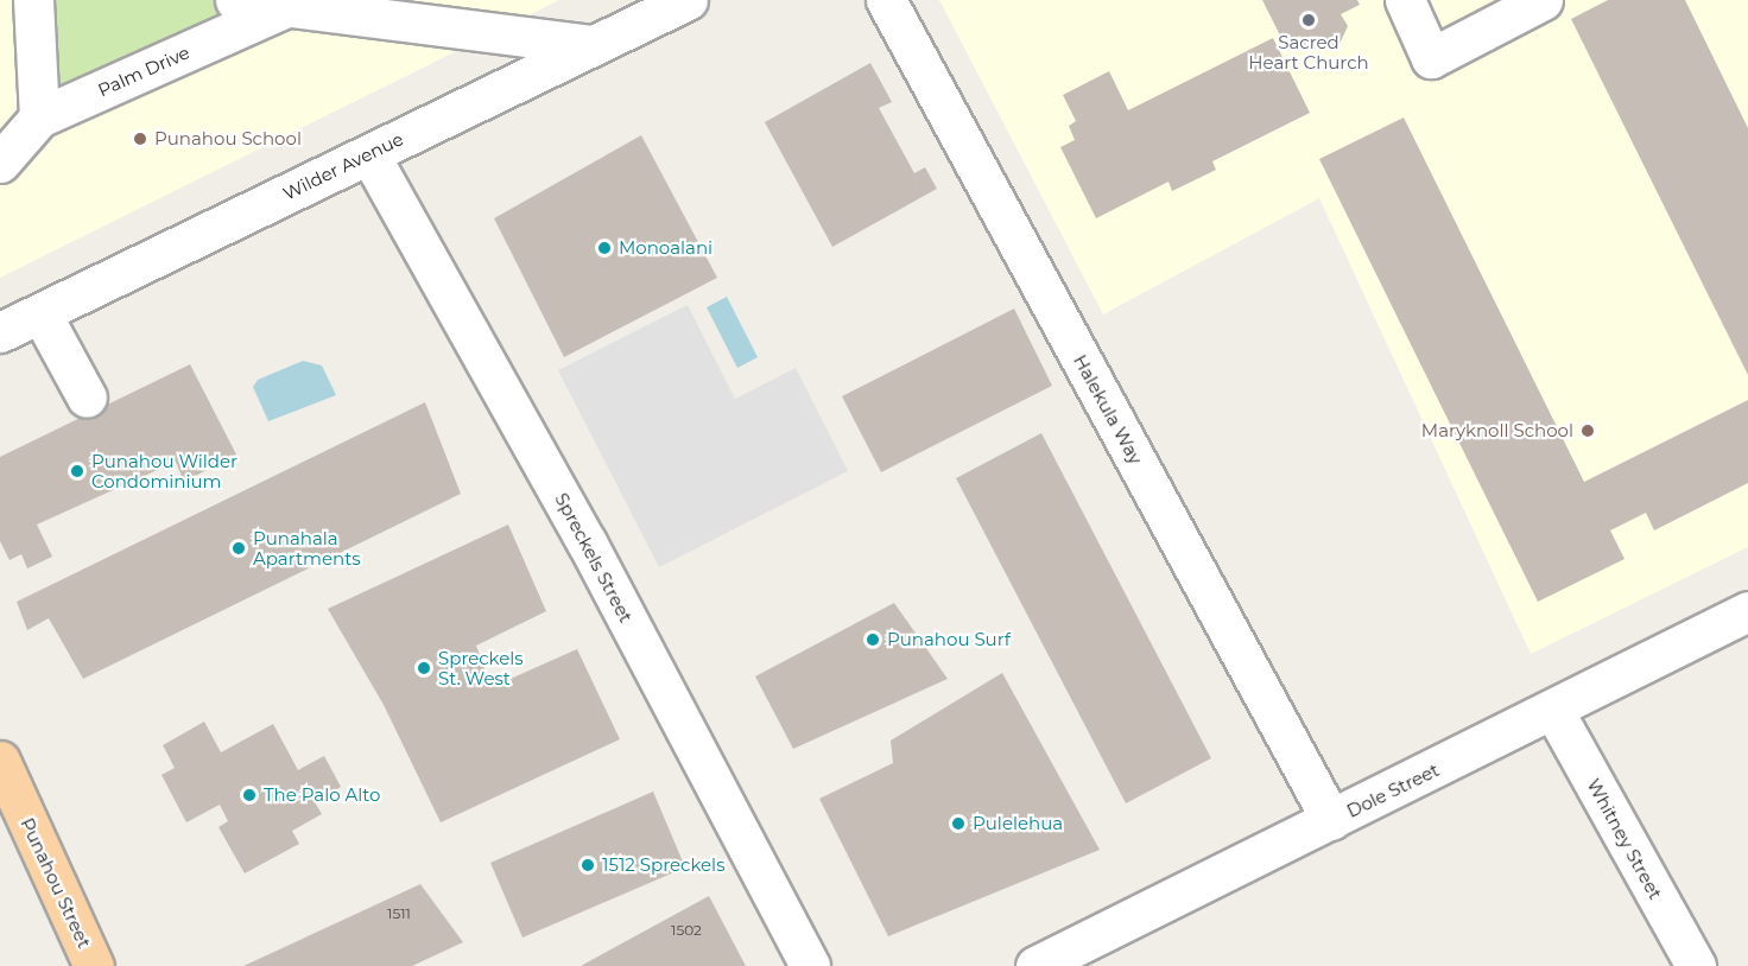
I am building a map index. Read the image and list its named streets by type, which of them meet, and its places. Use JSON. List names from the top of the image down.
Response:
{
  "streets": {
    "main road": ["Punahou Street"],
    "street": [
      "Palm Drive",
      "Wilder Avenue",
      "Halekula Way",
      "Spreckels Street",
      "Dole Street",
      "Whitney Street"
    ]
  },
  "crossings": [
    ["Wilder Avenue", "Spreckels Street"],
    ["Halekula Way", "Dole Street"],
    ["Dole Street", "Whitney Street"]
  ],
  "places": [
    "Sacred Heart Church",
    "Punahou School",
    "Monoalani",
    "Maryknoll School",
    "Punahou Wilder Condominium",
    "Punahala Apartments",
    "Punahou Surf",
    "Spreckels St. West",
    "The Palo Alto",
    "Pulelehua",
    "1512 Spreckels"
  ],
  "house_numbers": ["1511", "1502"]
}
